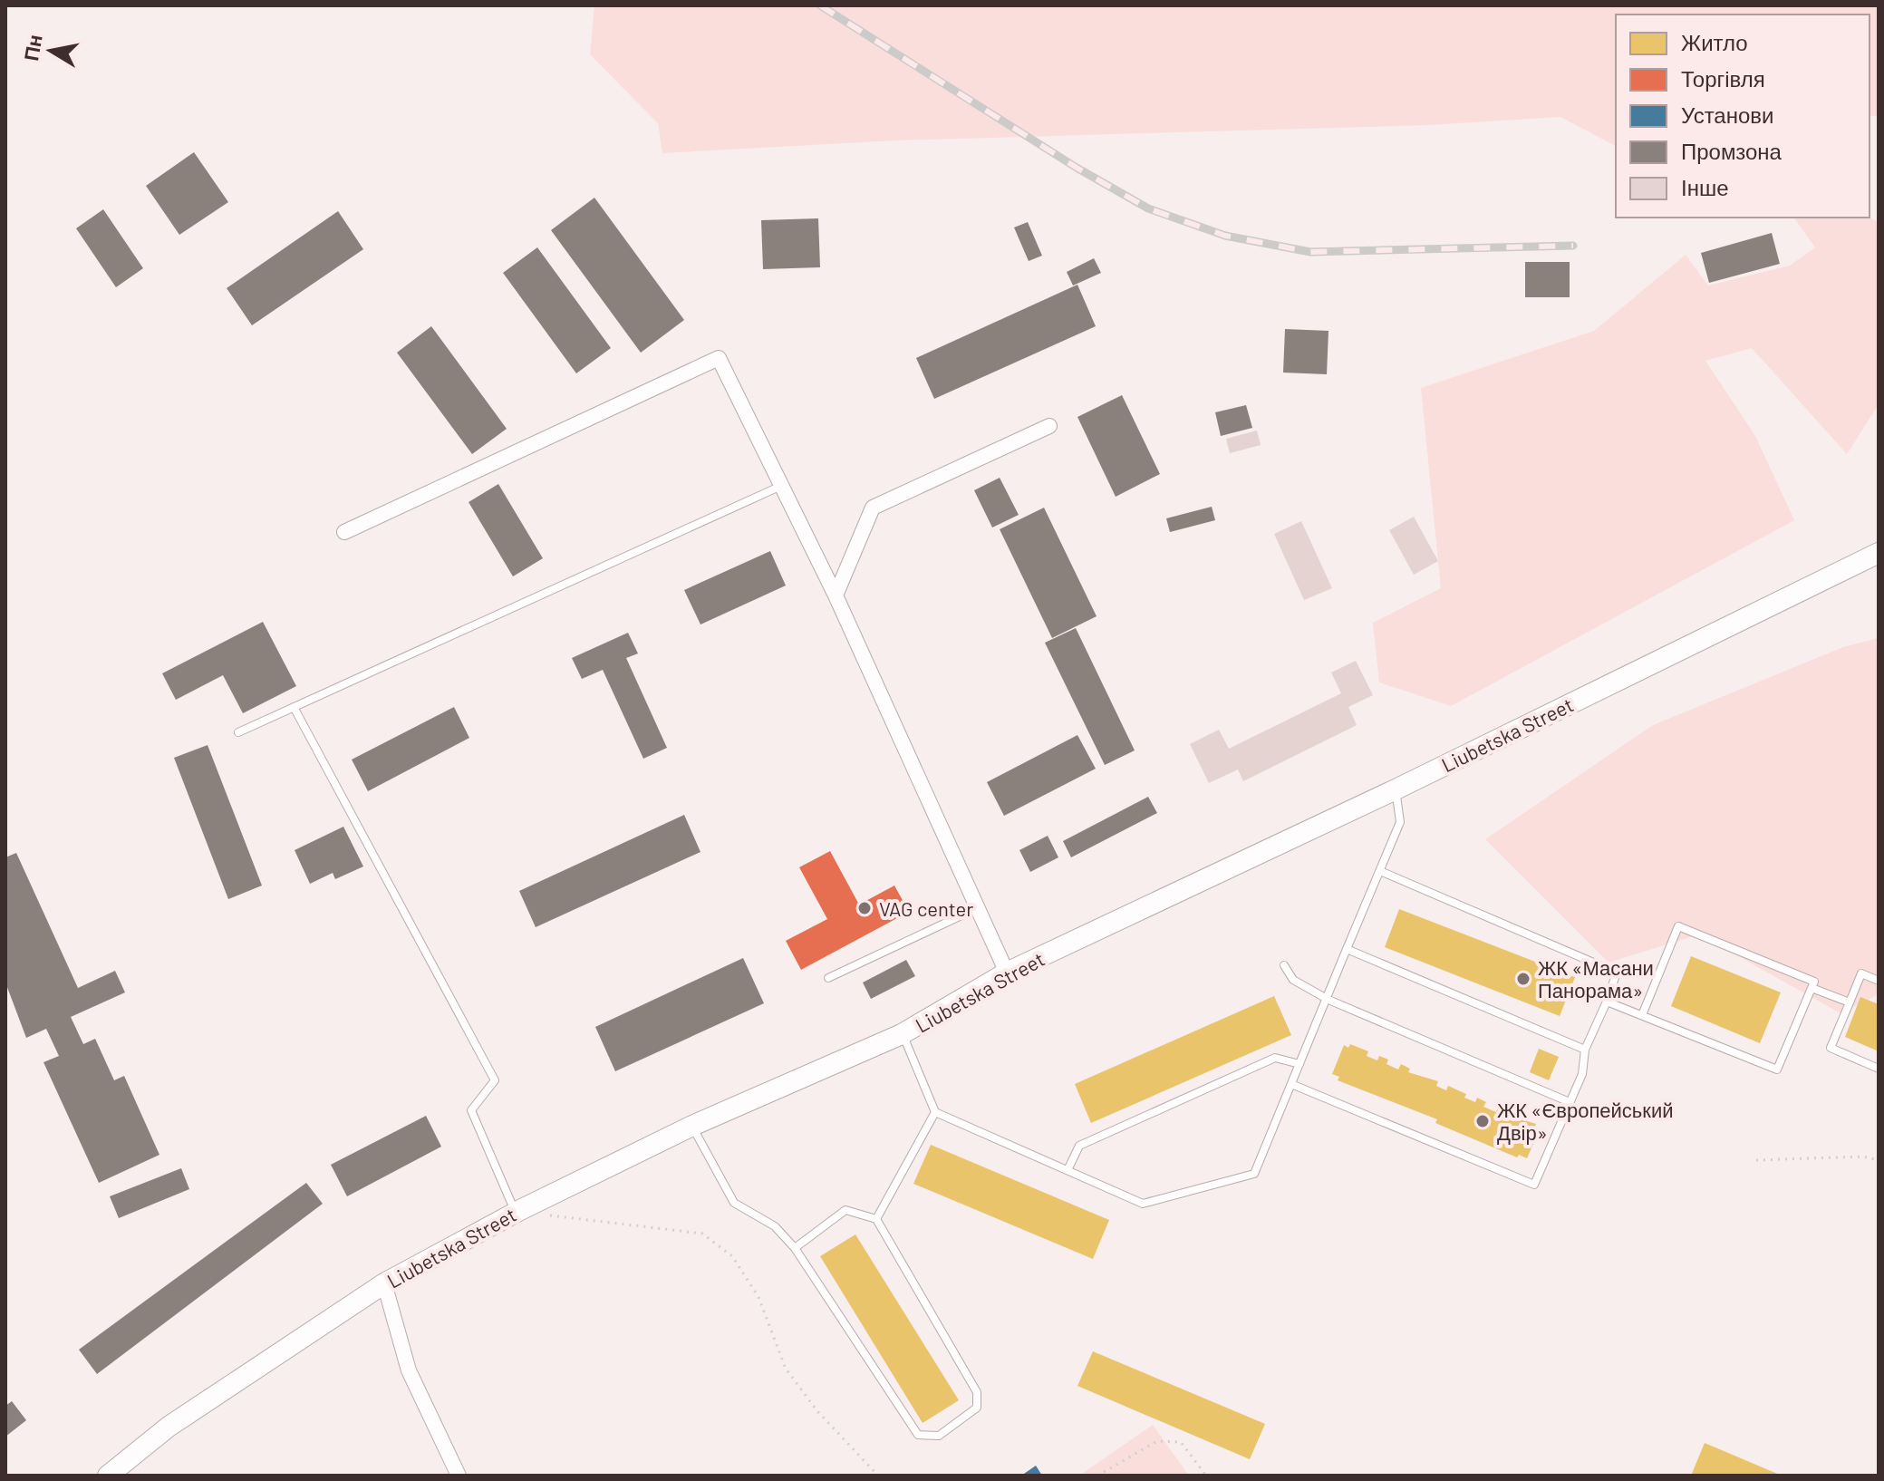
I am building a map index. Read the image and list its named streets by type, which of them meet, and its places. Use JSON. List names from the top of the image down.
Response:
{
  "streets": {
    "main road": ["Liubetska Street"]
  },
  "places": ["VAG center", "ЖК «Масани Панорама»", "ЖК «Європейський Двір»"],
  "legend": [
    "Житло",
    "Торгівля",
    "Установи",
    "Промзона",
    "Інше"
  ],
  "north": "left"
}
